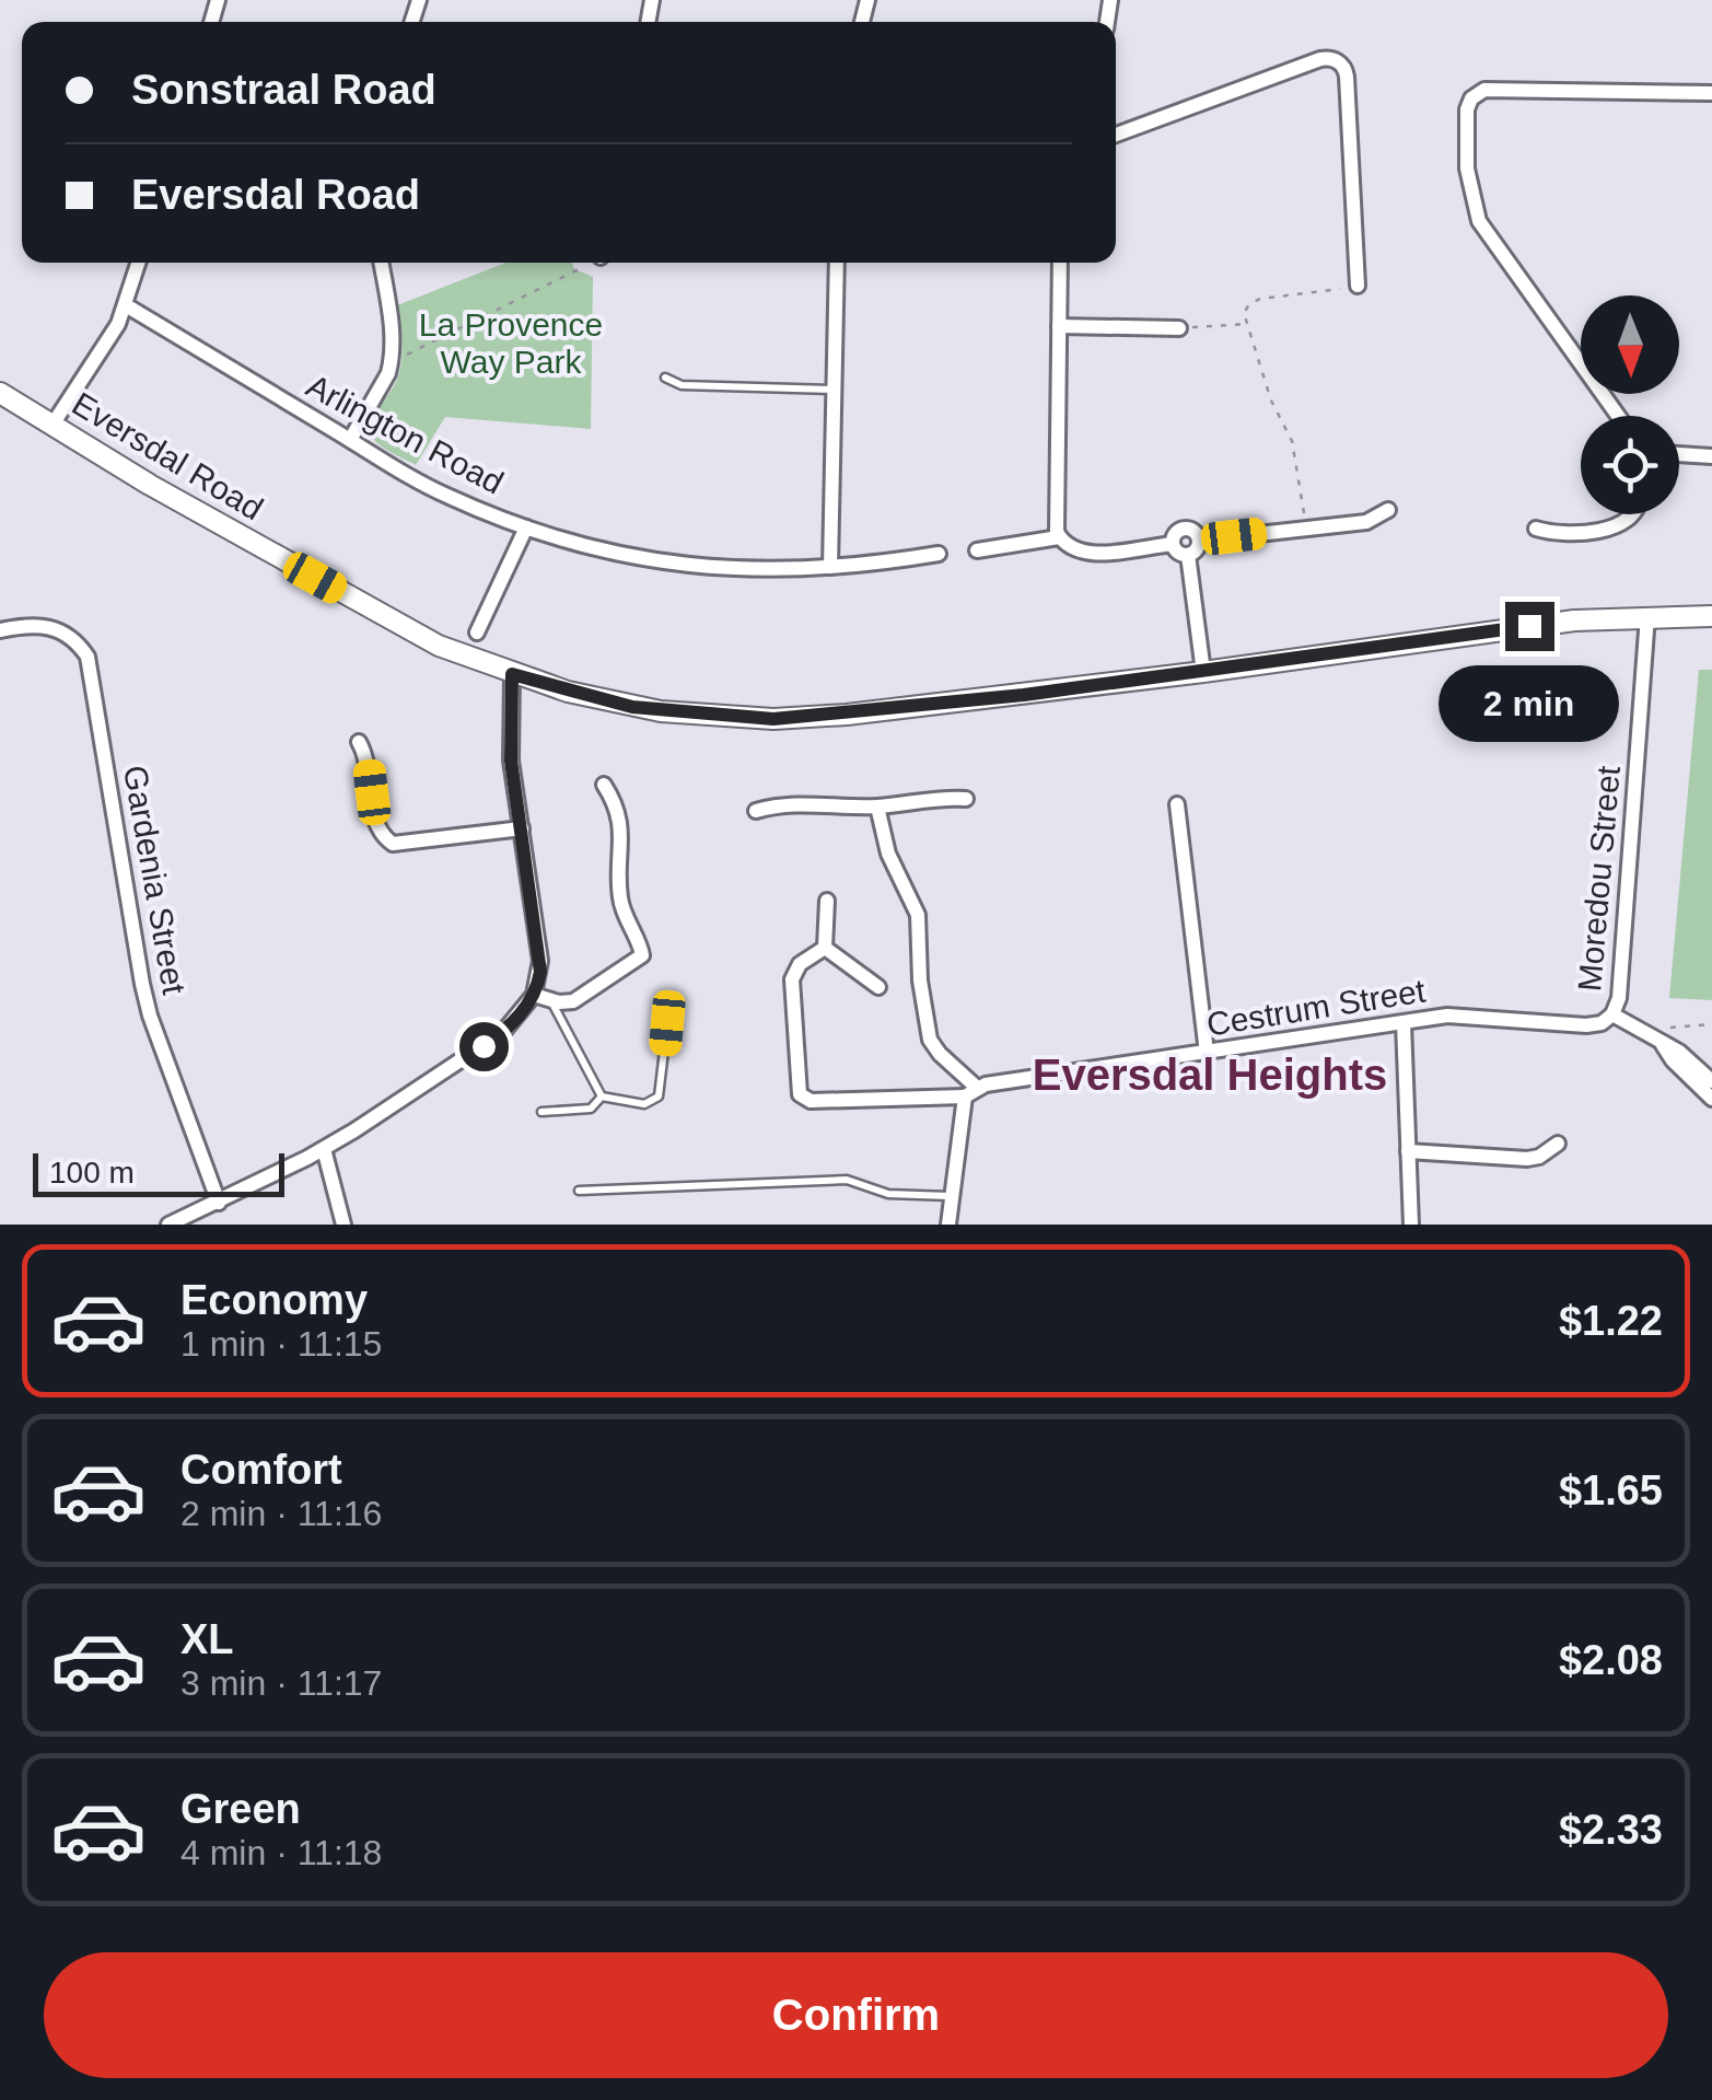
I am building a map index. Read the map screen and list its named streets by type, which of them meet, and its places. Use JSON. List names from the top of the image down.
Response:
{
  "streets": {
    "street": [
      "Arlington Road",
      "Eversdal Road",
      "Moredou Street",
      "Gardenia Street",
      "Cestrum Street"
    ]
  },
  "crossings": [
    ["Eversdal Road", "Moredou Street"],
    ["Moredou Street", "Cestrum Street"]
  ],
  "districts": ["Eversdal Heights"],
  "parks": ["La Provence Way Park"],
  "scale_bar": "100 m",
  "north": "bottom",
  "page": {
    "banner": ["Sonstraal Road", "Eversdal Road"],
    "bubble": "2 min",
    "scale": "100 m",
    "list": [
      {
        "name": "Economy",
        "note": "1 min · 11:15",
        "value": "$1.22"
      },
      {
        "name": "Comfort",
        "note": "2 min · 11:16",
        "value": "$1.65"
      },
      {
        "name": "XL",
        "note": "3 min · 11:17",
        "value": "$2.08"
      },
      {
        "name": "Green",
        "note": "4 min · 11:18",
        "value": "$2.33"
      }
    ],
    "buttons": "Confirm"
  }
}
